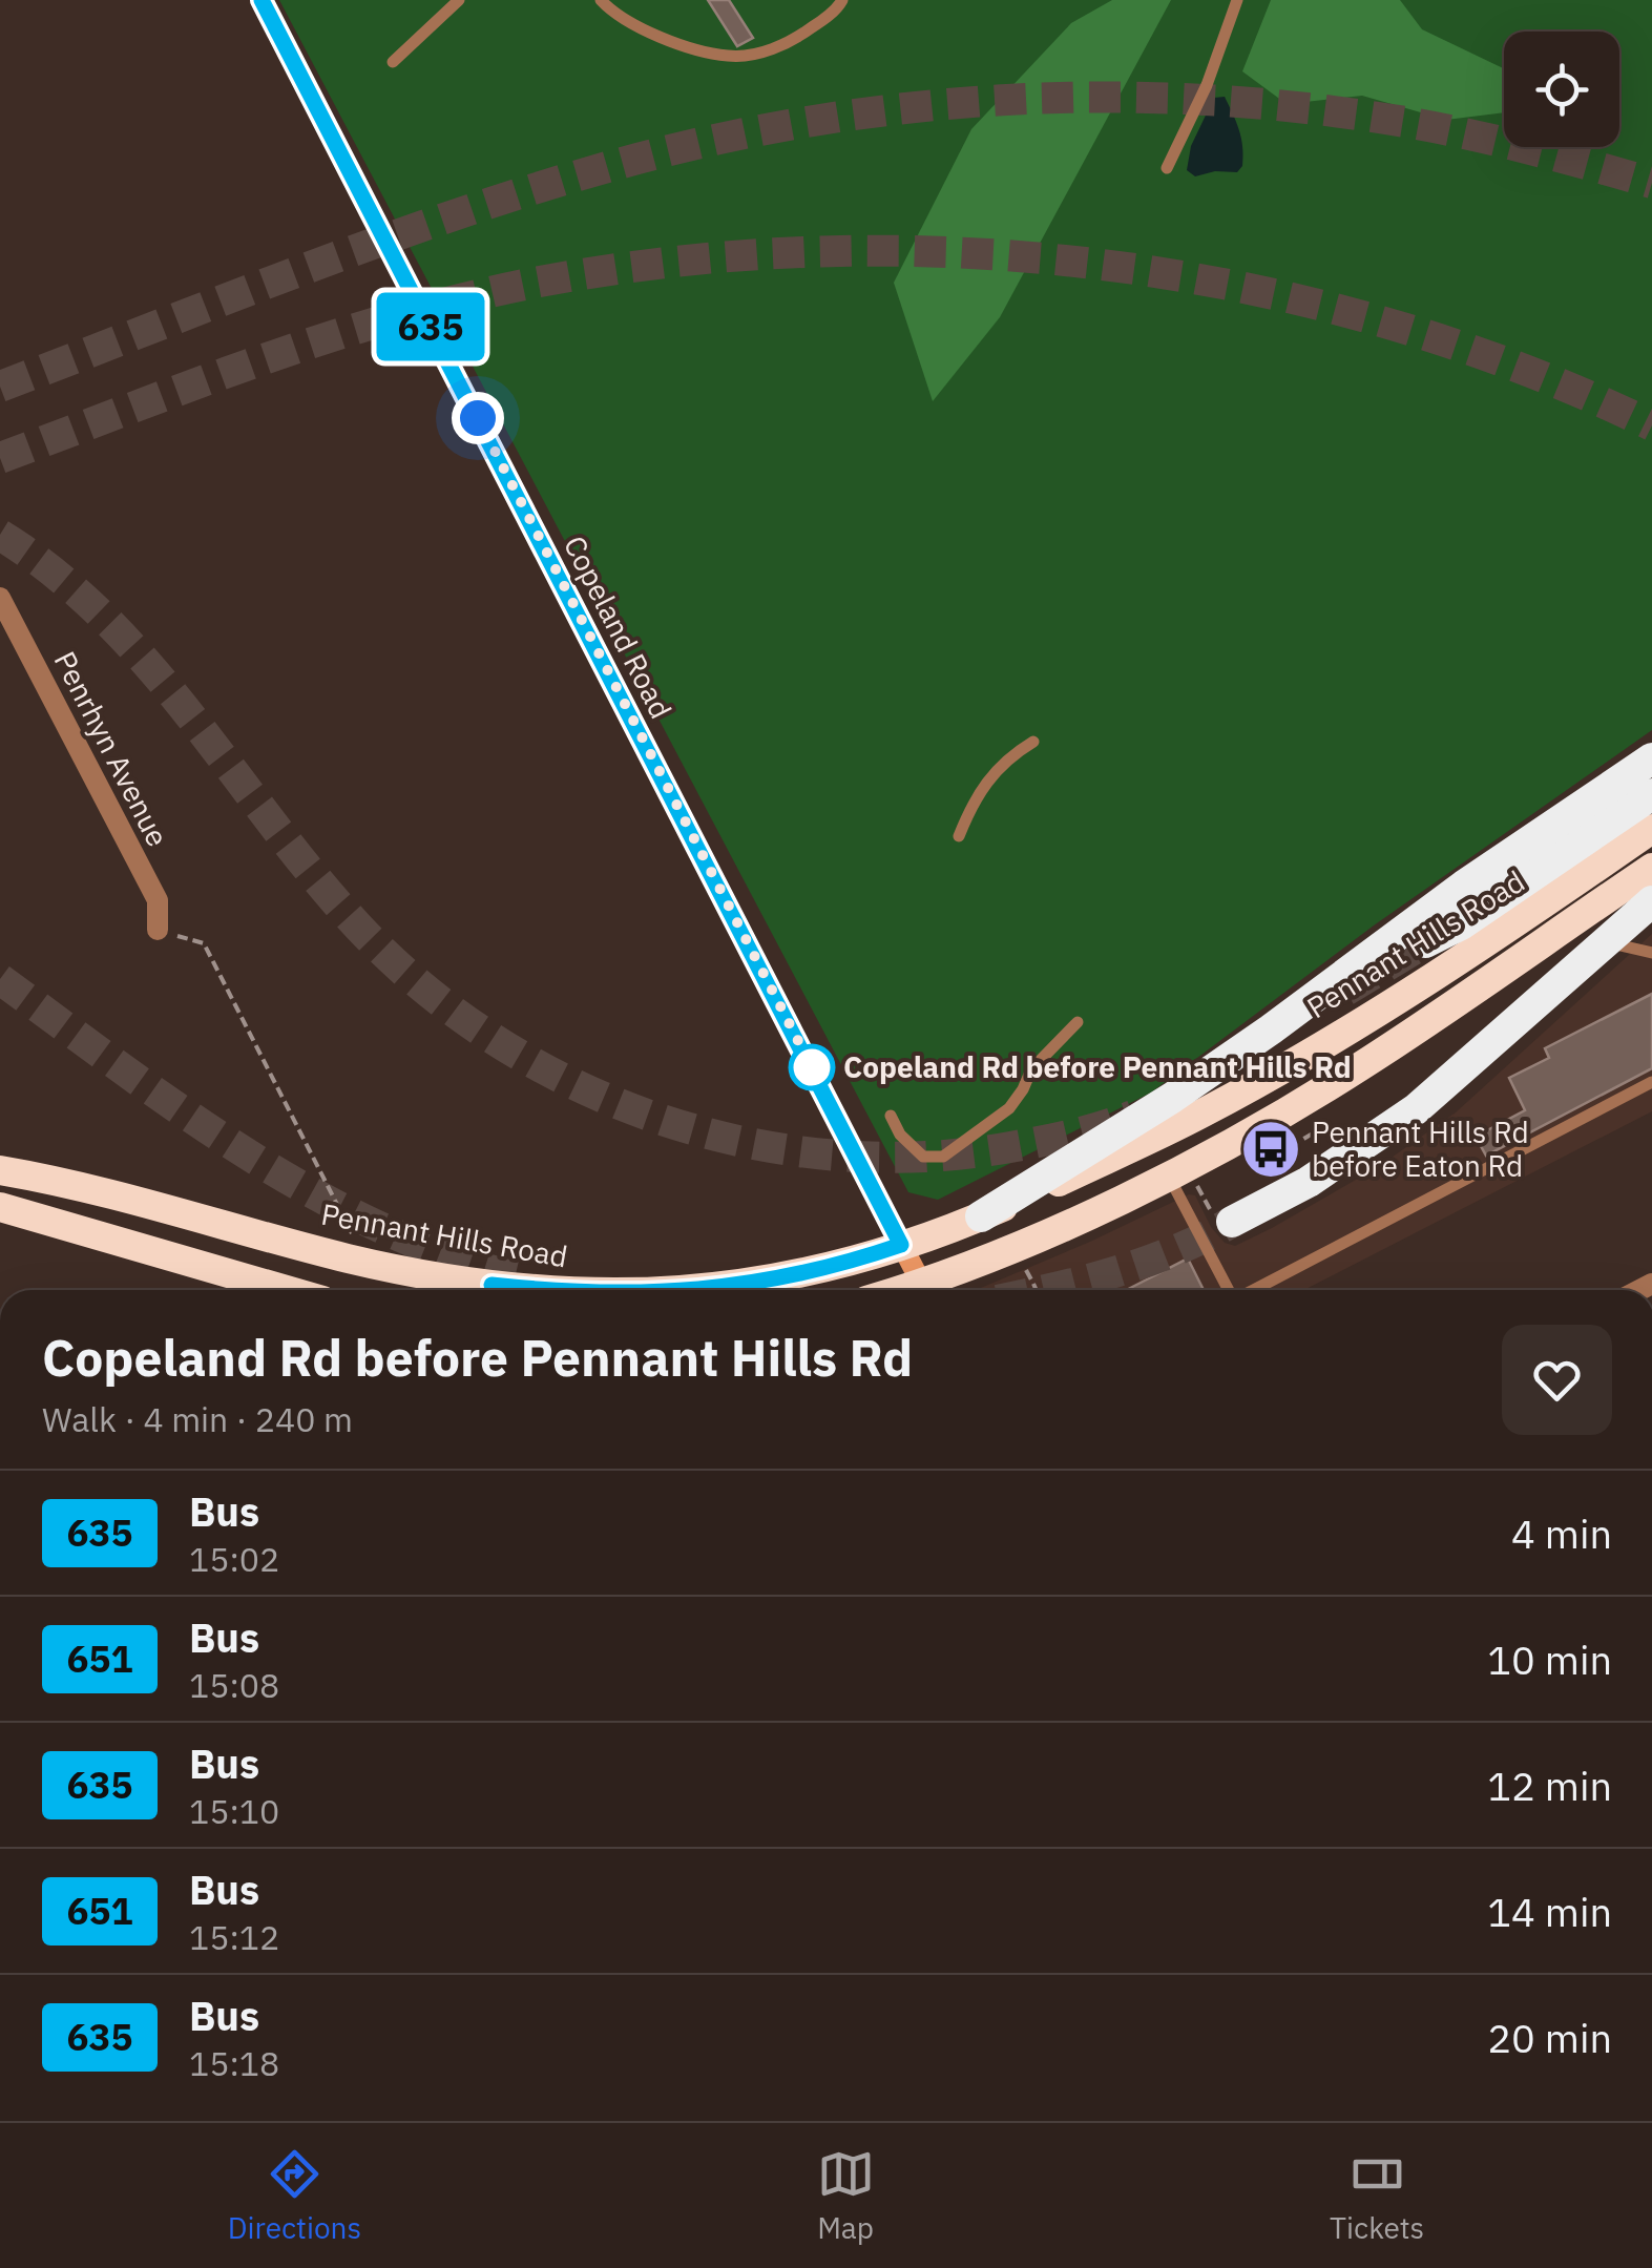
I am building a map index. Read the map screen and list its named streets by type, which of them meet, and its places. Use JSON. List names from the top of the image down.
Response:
{
  "streets": {
    "highway": ["Pennant Hills Road"],
    "main road": ["Copeland Road"],
    "street": ["Penrhyn Avenue"]
  },
  "crossings": [
    ["Copeland Road", "Pennant Hills Road"]
  ],
  "places": {
    "other": ["Copeland Rd before Pennant Hills Rd"],
    "bus stop": ["Pennant Hills Rd before Eaton Rd"]
  },
  "lines": ["bus line 635"],
  "page": {
    "on_map": "635",
    "heading": ["Copeland Rd before Pennant Hills Rd", "Walk · 4 min · 240 m"],
    "list": [
      {
        "mark": "635",
        "name": "Bus",
        "note": "15:02",
        "value": "4 min"
      },
      {
        "mark": "651",
        "name": "Bus",
        "note": "15:08",
        "value": "10 min"
      },
      {
        "mark": "635",
        "name": "Bus",
        "note": "15:10",
        "value": "12 min"
      },
      {
        "mark": "651",
        "name": "Bus",
        "note": "15:12",
        "value": "14 min"
      },
      {
        "mark": "635",
        "name": "Bus",
        "note": "15:18",
        "value": "20 min"
      }
    ],
    "tabs": ["Directions", "Map", "Tickets"]
  }
}
